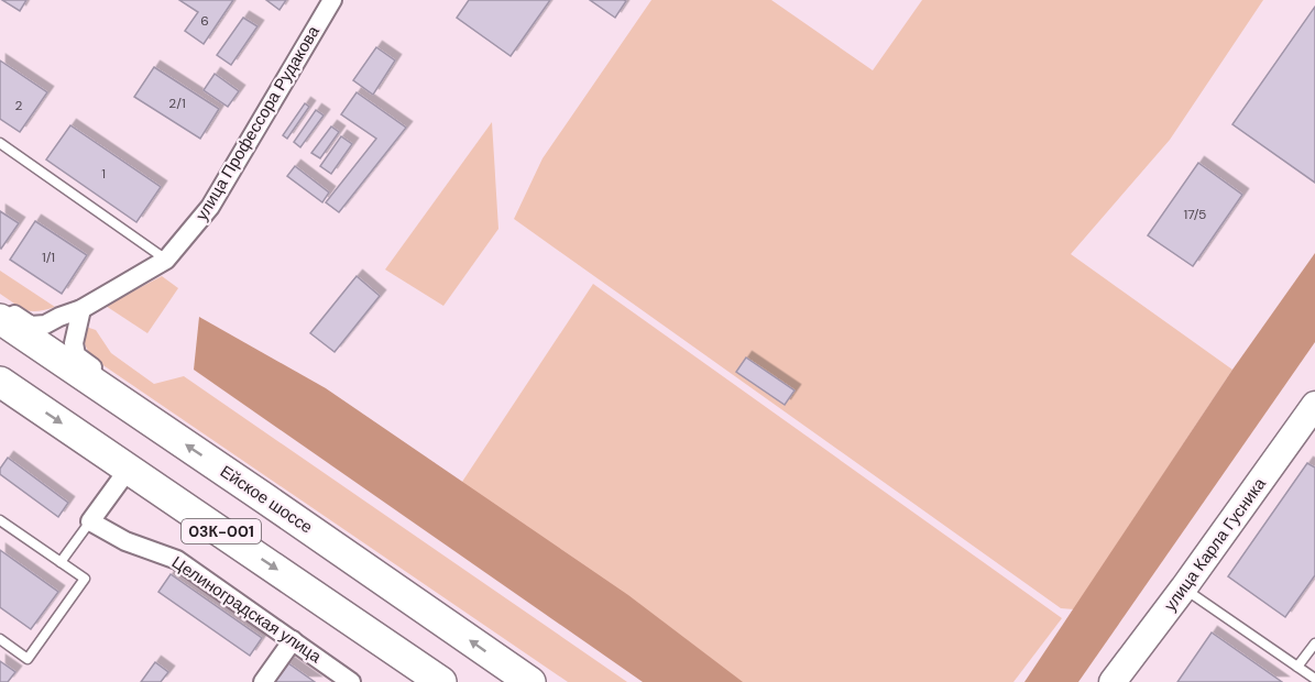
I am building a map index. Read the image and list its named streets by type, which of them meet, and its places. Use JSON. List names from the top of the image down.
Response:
{
  "streets": {
    "main road": ["Ейское шоссе", "03К-001"],
    "street": ["улица Профессора Рудакова", "улица Карла Гусника", "Целиноградская улица"]
  },
  "house_numbers": [
    "6",
    "2/1",
    "2",
    "1",
    "17/5",
    "1/1"
  ]
}
